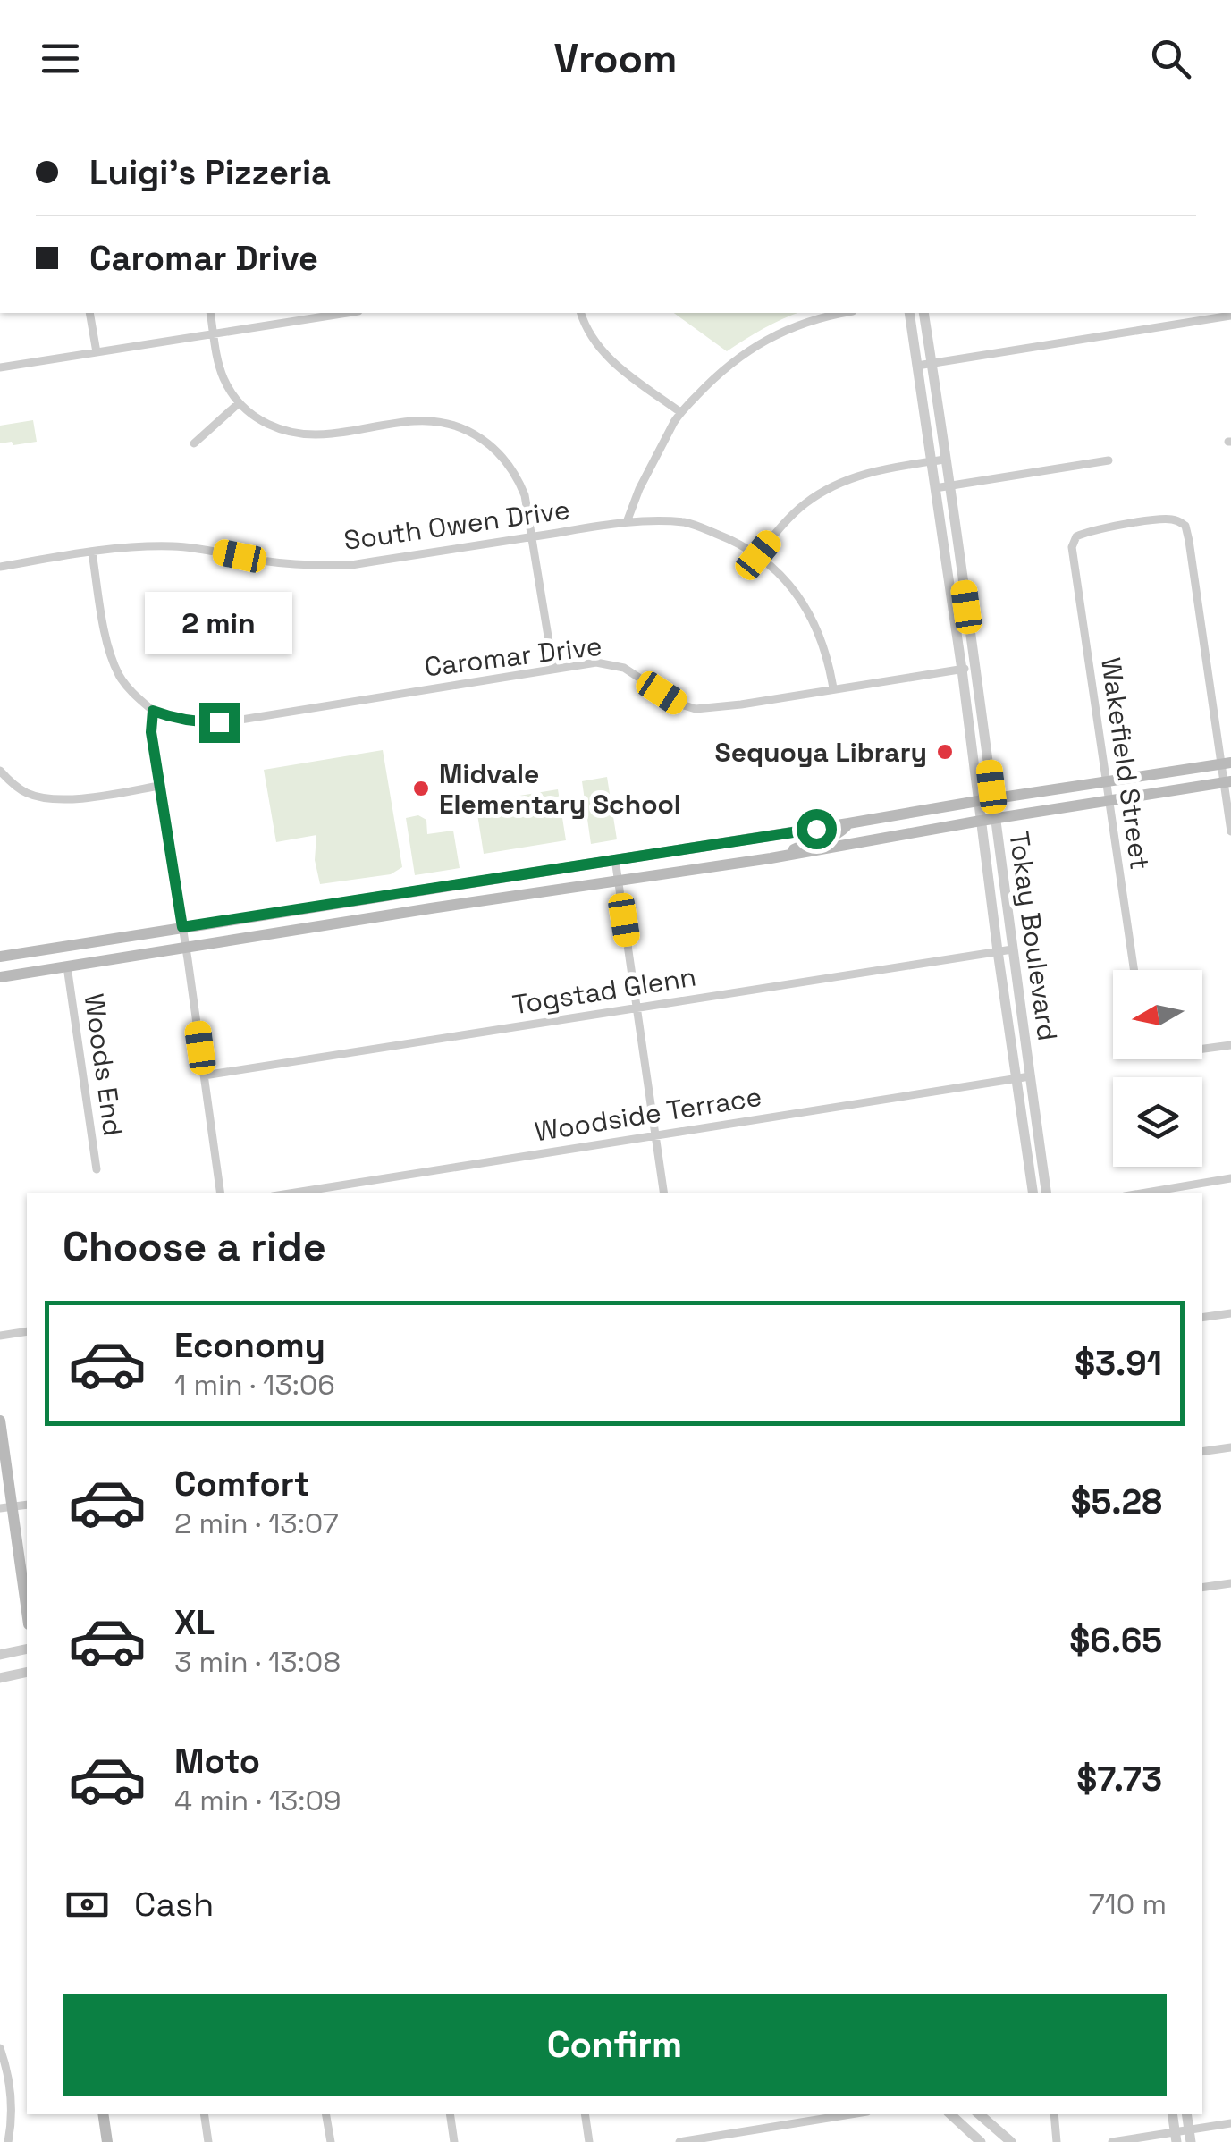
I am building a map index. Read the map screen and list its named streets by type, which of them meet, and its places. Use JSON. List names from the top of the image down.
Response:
{
  "streets": {
    "street": [
      "South Owen Drive",
      "Caromar Drive",
      "Wakefield Street",
      "Tokay Boulevard",
      "Togstad Glenn",
      "Woods End",
      "Woodside Terrace"
    ]
  },
  "crossings": [
    ["South Owen Drive", "Caromar Drive"],
    ["Caromar Drive", "Tokay Boulevard"],
    ["Tokay Boulevard", "Togstad Glenn"],
    ["Tokay Boulevard", "Woodside Terrace"]
  ],
  "places": ["Sequoya Library", "Midvale Elementary School"],
  "north": "left",
  "page": {
    "header": "Vroom",
    "banner": ["Luigi's Pizzeria", "Caromar Drive"],
    "bubble": "2 min",
    "heading": "Choose a ride",
    "list": [
      {
        "name": "Economy",
        "note": "1 min · 13:06",
        "value": "$3.91"
      },
      {
        "name": "Comfort",
        "note": "2 min · 13:07",
        "value": "$5.28"
      },
      {
        "name": "XL",
        "note": "3 min · 13:08",
        "value": "$6.65"
      },
      {
        "name": "Moto",
        "note": "4 min · 13:09",
        "value": "$7.73"
      }
    ],
    "pay": ["Cash", "710 m"],
    "buttons": "Confirm"
  }
}
